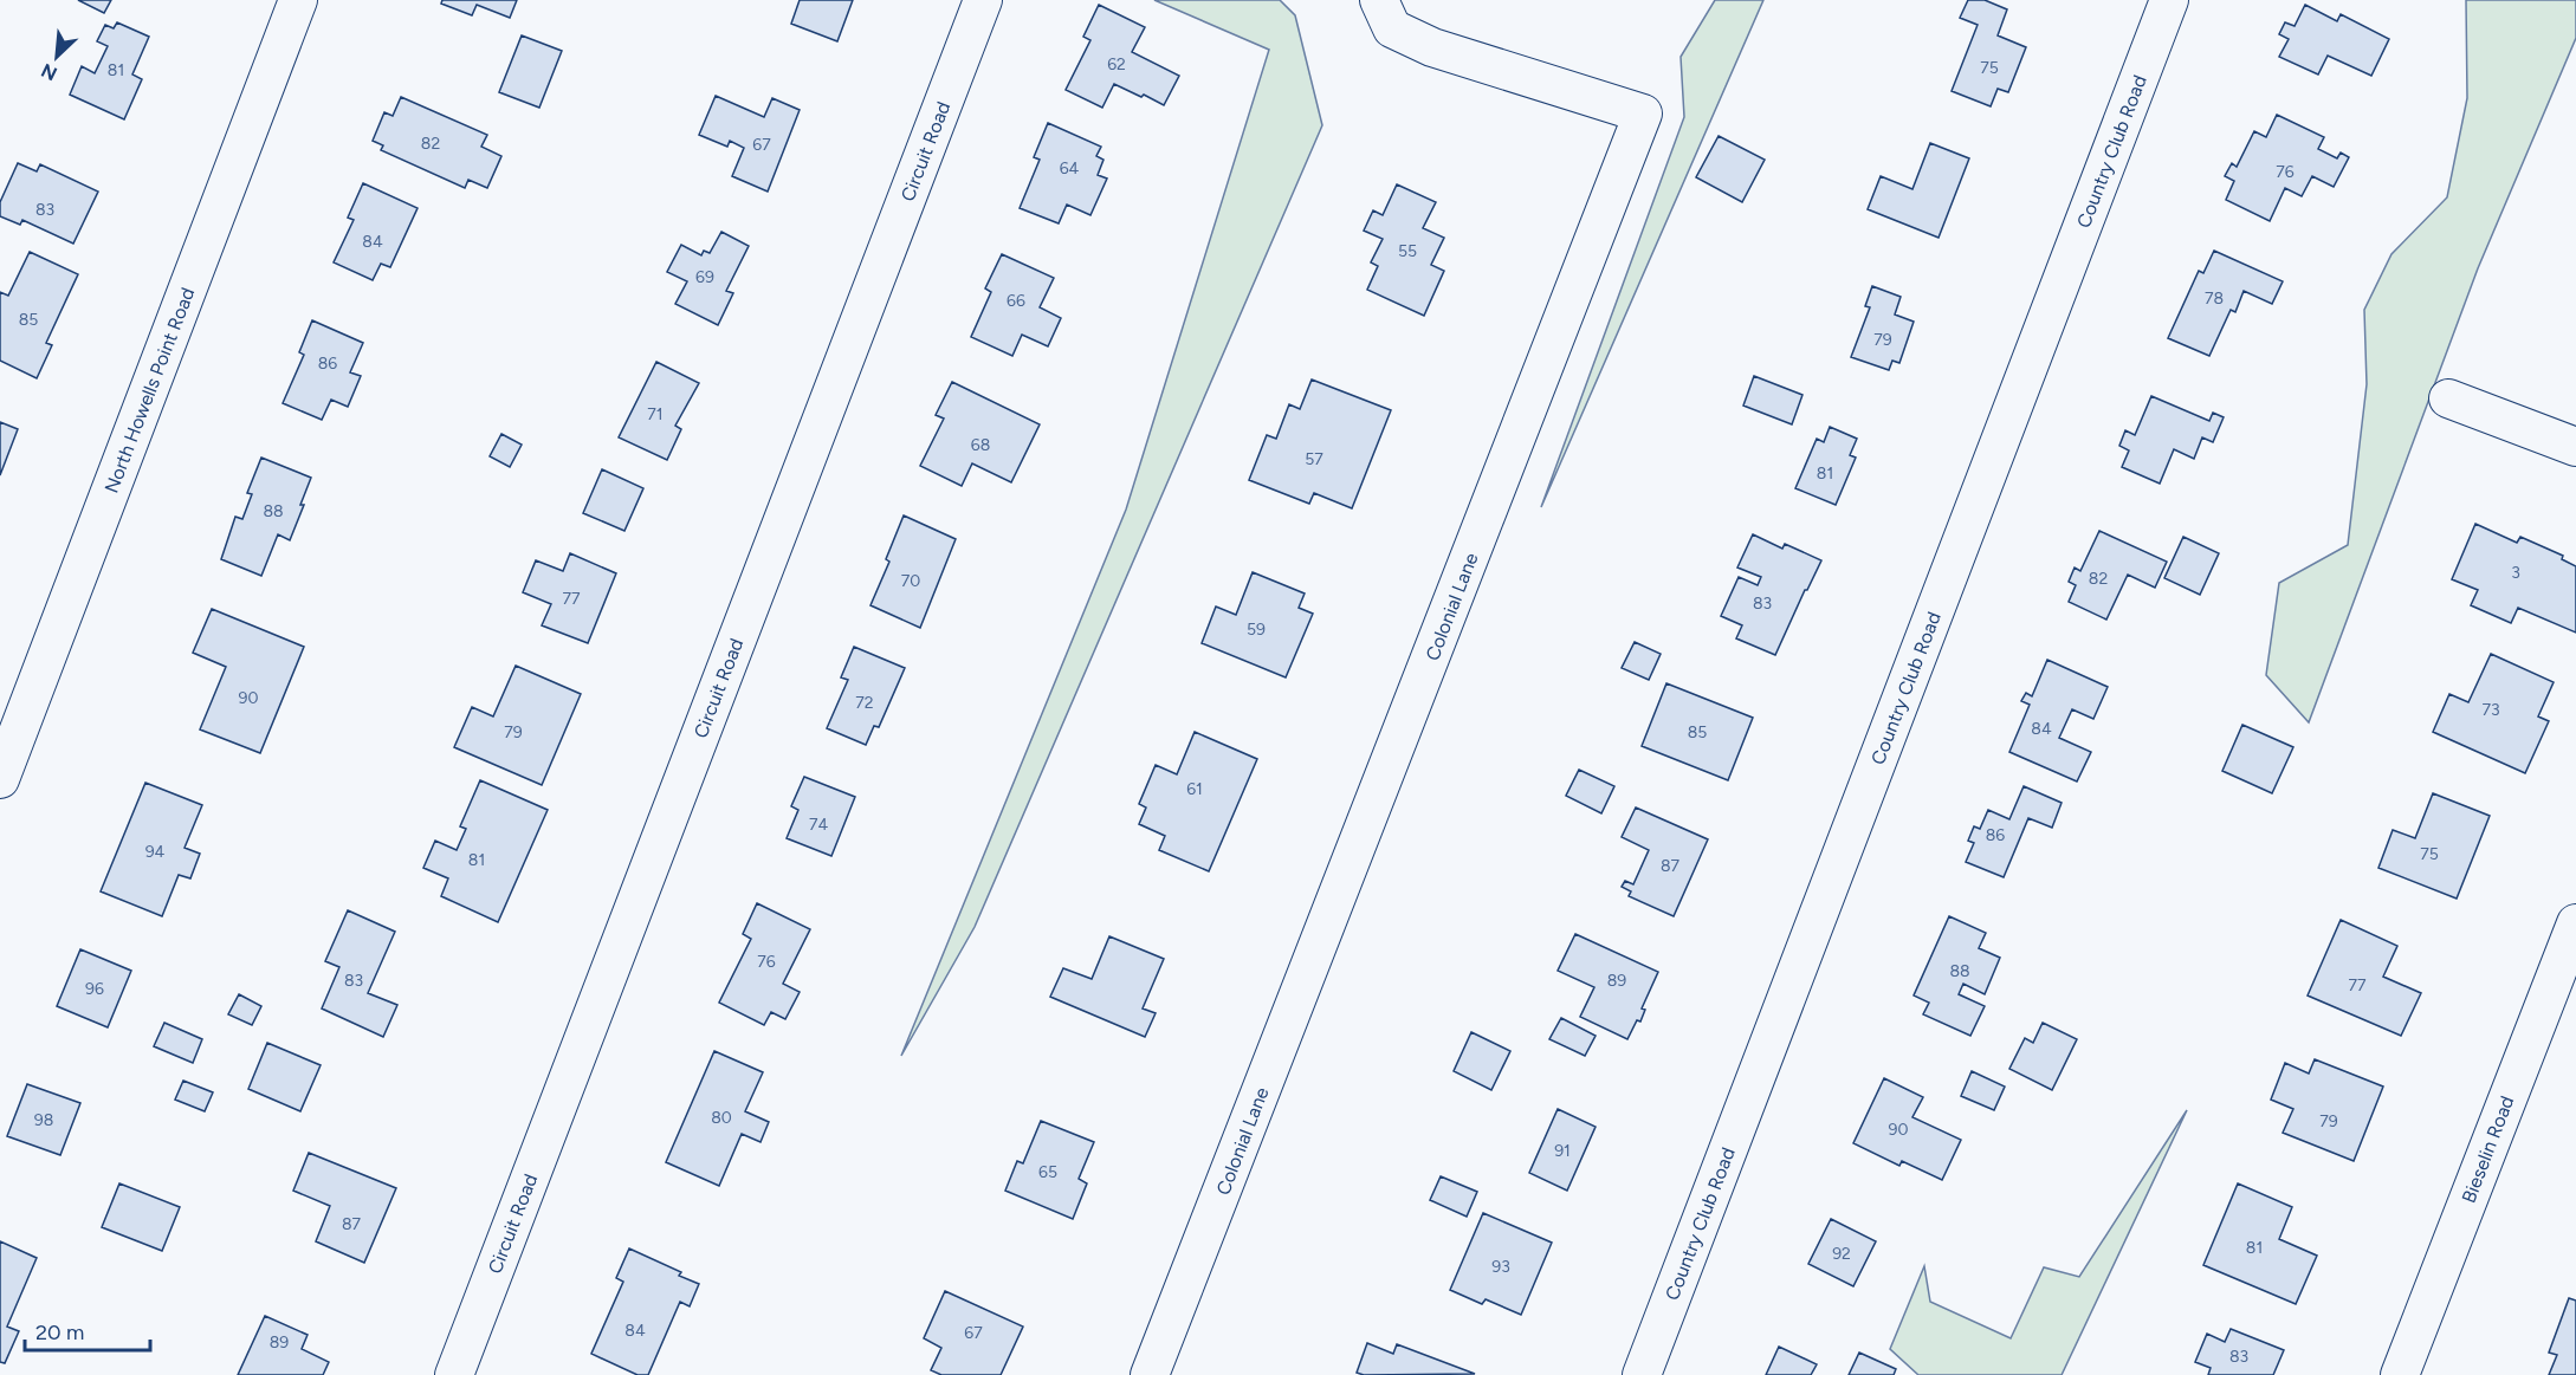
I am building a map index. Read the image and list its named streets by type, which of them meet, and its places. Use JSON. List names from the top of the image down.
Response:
{
  "streets": {
    "street": [
      "Circuit Road",
      "Country Club Road",
      "North Howells Point Road",
      "Colonial Lane",
      "Bieselin Road"
    ]
  },
  "house_numbers": [
    "62",
    "75",
    "81",
    "82",
    "67",
    "64",
    "76",
    "83",
    "84",
    "55",
    "69",
    "78",
    "66",
    "85",
    "79",
    "86",
    "71",
    "68",
    "57",
    "81",
    "88",
    "3",
    "82",
    "70",
    "77",
    "83",
    "59",
    "90",
    "72",
    "73",
    "84",
    "79",
    "85",
    "61",
    "74",
    "86",
    "94",
    "75",
    "81",
    "87",
    "76",
    "88",
    "83",
    "89",
    "77",
    "96",
    "80",
    "98",
    "79",
    "90",
    "91",
    "65",
    "87",
    "81",
    "92",
    "93",
    "84",
    "67",
    "89",
    "83"
  ],
  "scale_bar": "20 m",
  "north": "bottom left"
}
